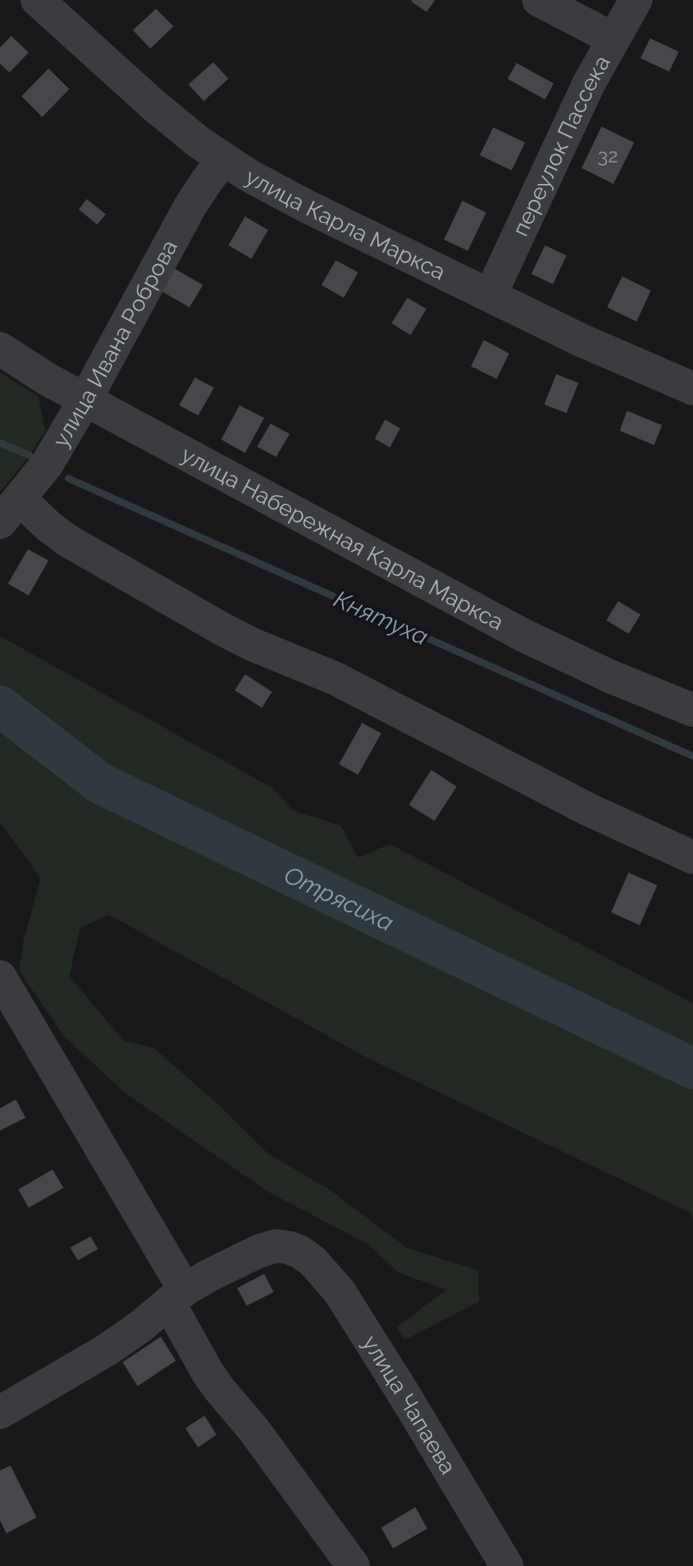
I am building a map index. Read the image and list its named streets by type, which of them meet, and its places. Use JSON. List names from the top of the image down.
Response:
{
  "streets": {
    "street": [
      "переулок Пассека",
      "улица Карла Маркса",
      "улица Ивана Роброва",
      "улица Набережная Карла Маркса",
      "улица Чапаева"
    ]
  },
  "crossings": [
    ["переулок Пассека", "улица Карла Маркса"],
    ["улица Карла Маркса", "улица Ивана Роброва"],
    ["улица Ивана Роброва", "улица Набережная Карла Маркса"]
  ],
  "water": ["Княтуха", "Отрясиха"],
  "house_numbers": ["32"]
}
